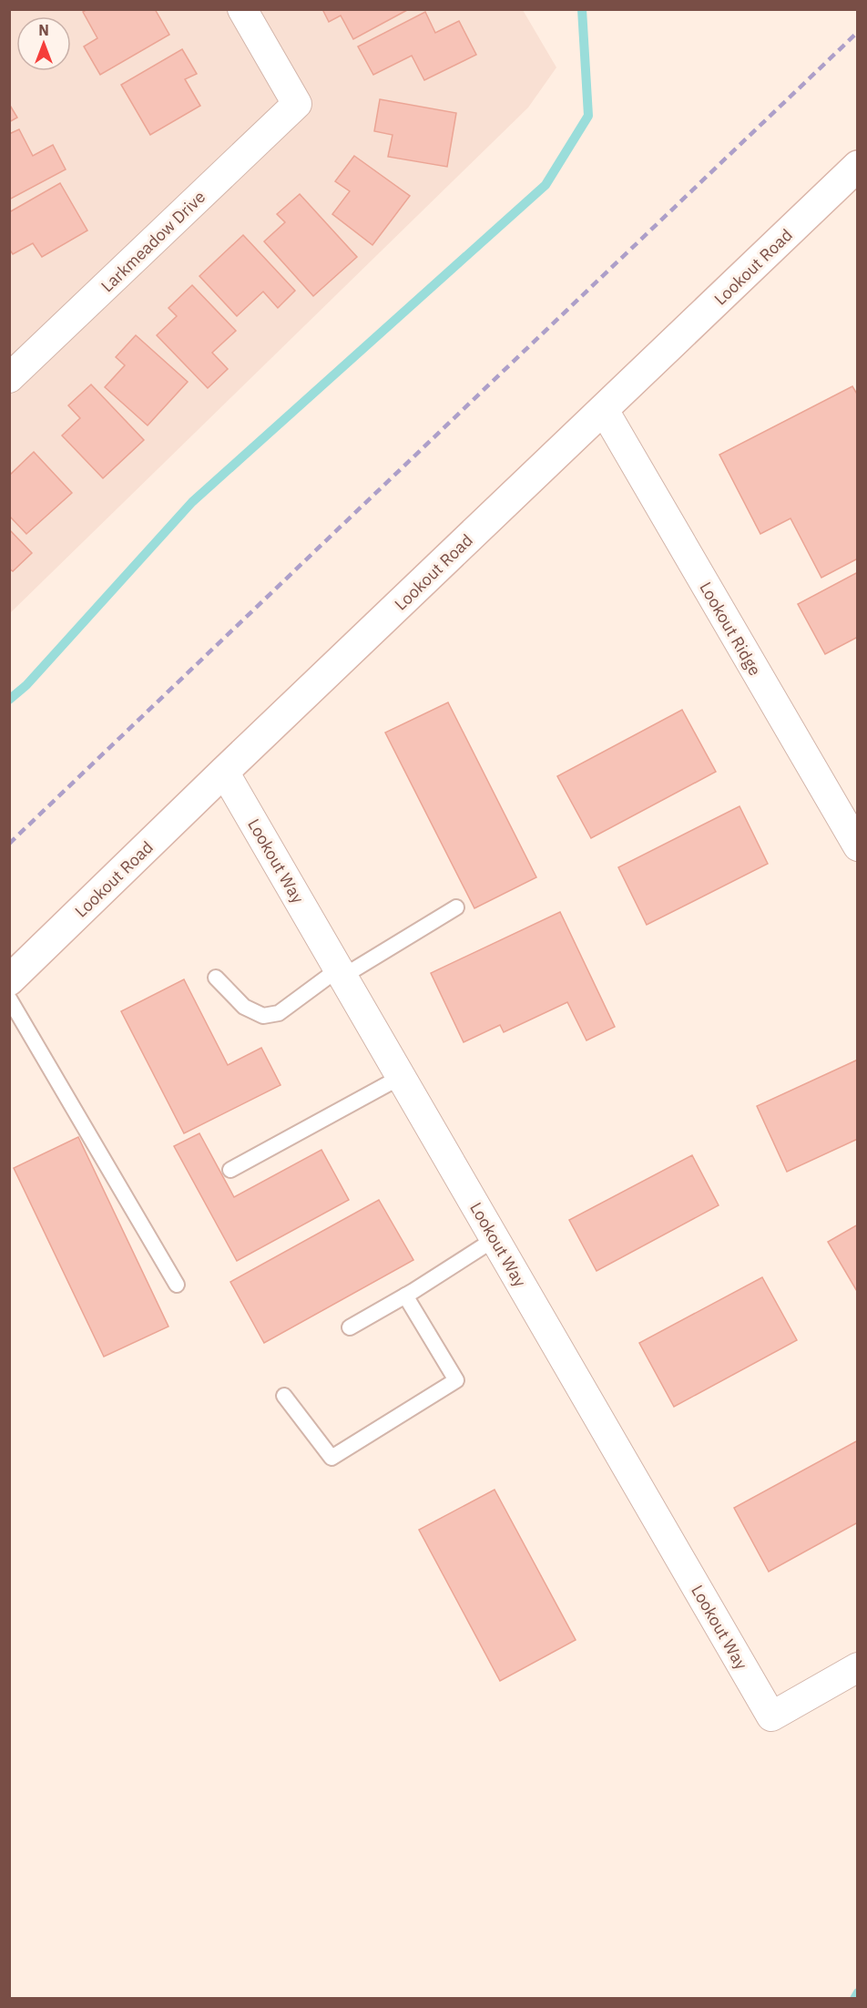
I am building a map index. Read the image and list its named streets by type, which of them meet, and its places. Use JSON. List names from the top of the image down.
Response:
{
  "streets": {
    "street": [
      "Larkmeadow Drive",
      "Lookout Road",
      "Lookout Ridge",
      "Lookout Way"
    ]
  },
  "crossings": [
    ["Lookout Road", "Lookout Ridge"],
    ["Lookout Road", "Lookout Way"]
  ],
  "north": "top"
}
